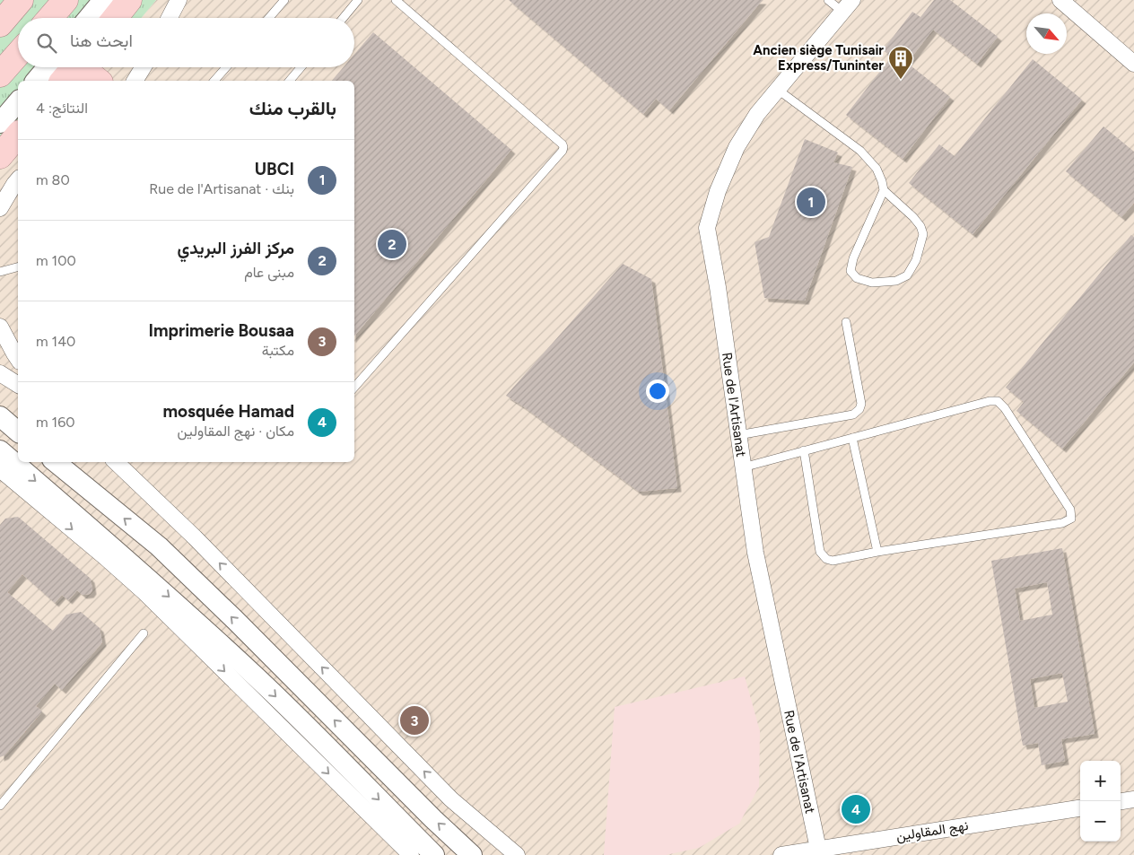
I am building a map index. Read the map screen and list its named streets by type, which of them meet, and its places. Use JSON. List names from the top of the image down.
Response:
{
  "streets": {
    "street": ["Rue de l'Artisanat", "نهج المقاولين"]
  },
  "crossings": [
    ["Rue de l'Artisanat", "نهج المقاولين"]
  ],
  "places": {
    "building": ["Ancien siège Tunisair Express/Tuninter"]
  },
  "north": "bottom right",
  "page": {
    "search": "ابحث هنا",
    "heading": ["بالقرب منك", "النتائج: 4"],
    "list": [
      {
        "mark": "1",
        "name": "UBCI",
        "note": "بنك · Rue de l'Artisanat",
        "value": "80 m"
      },
      {
        "mark": "2",
        "name": "مركز الفرز البريدي",
        "note": "مبنى عام",
        "value": "100 m"
      },
      {
        "mark": "3",
        "name": "Imprimerie Bousaa",
        "note": "مكتبة",
        "value": "140 m"
      },
      {
        "mark": "4",
        "name": "mosquée Hamad",
        "note": "مكان · نهج المقاولين",
        "value": "160 m"
      }
    ],
    "pins": [
      "1",
      "2",
      "3",
      "4"
    ],
    "map_buttons": ["+", "−"]
  }
}
